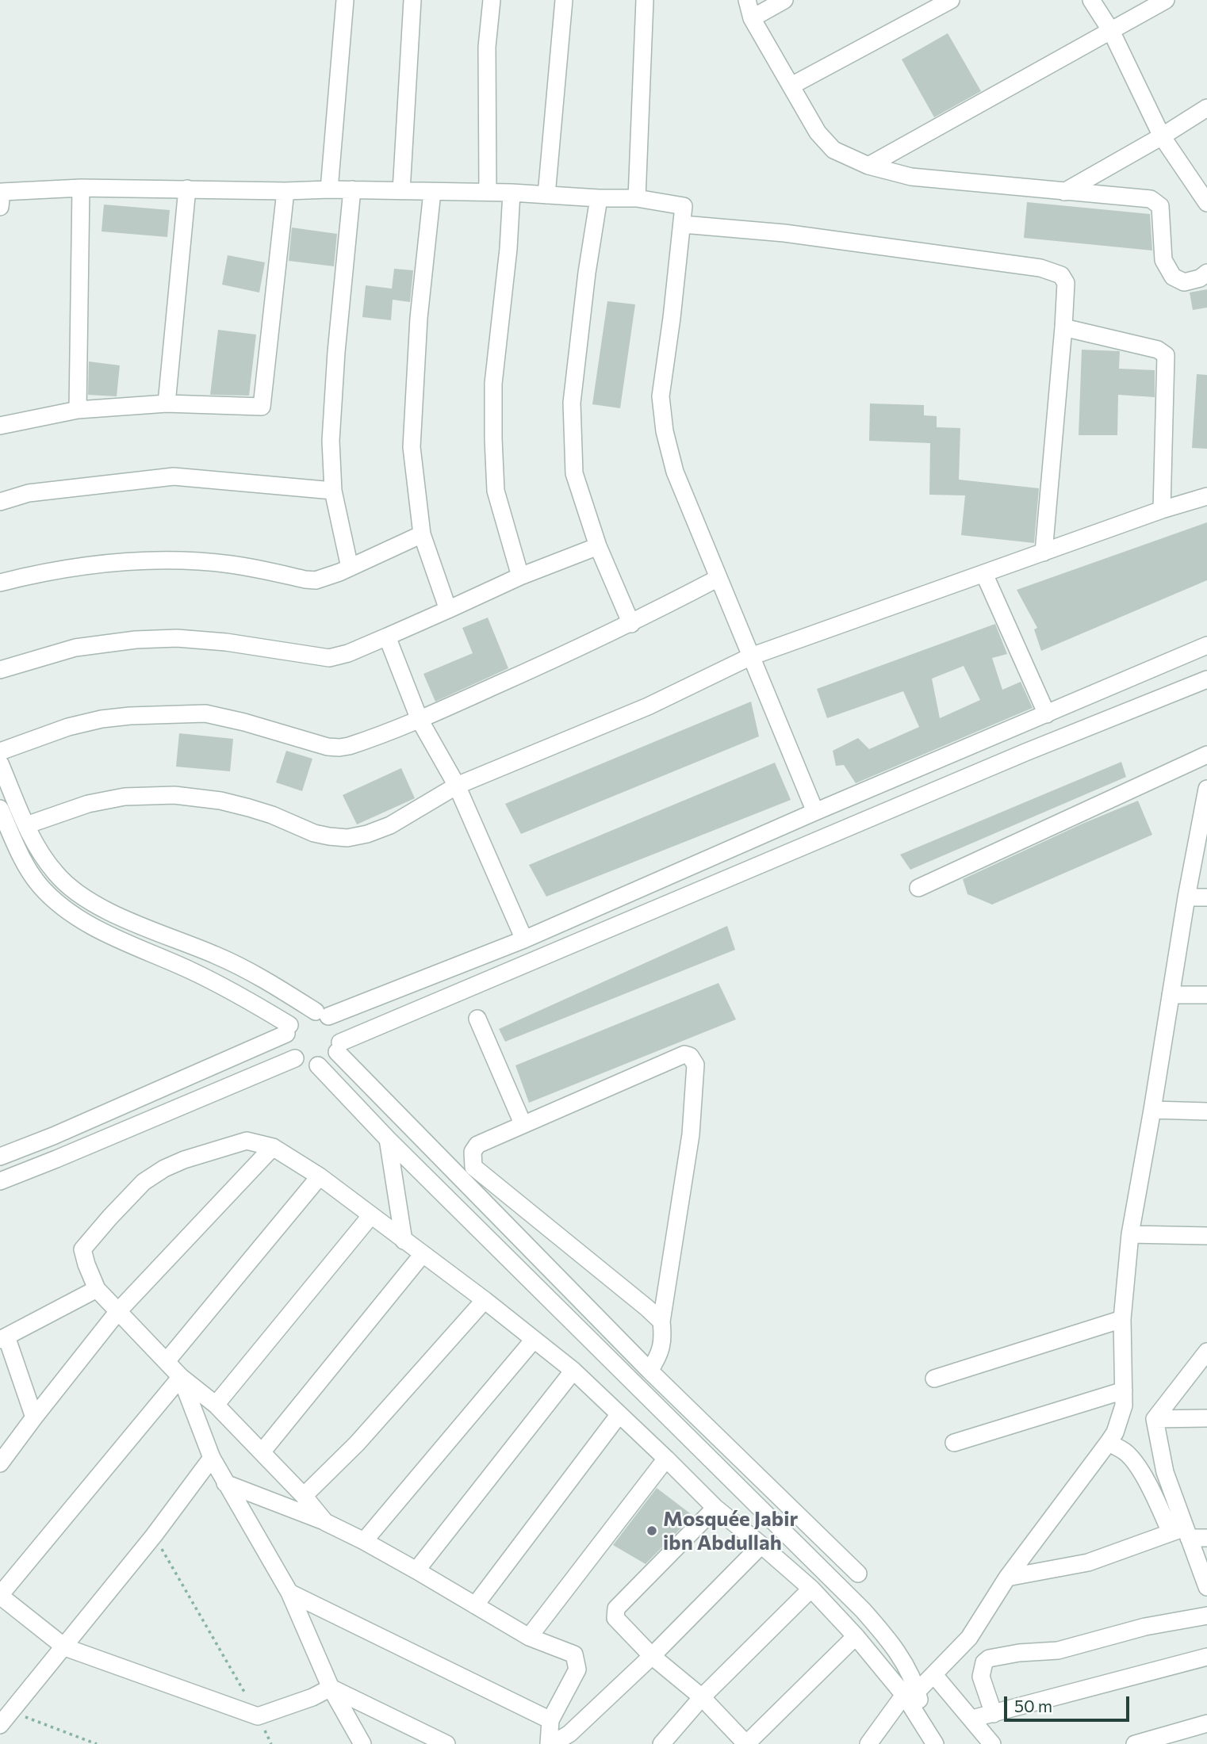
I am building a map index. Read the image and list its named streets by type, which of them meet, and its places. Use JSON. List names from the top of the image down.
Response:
{
  "places": ["Mosquée Jabir ibn Abdullah"],
  "scale_bar": "50 m"
}
